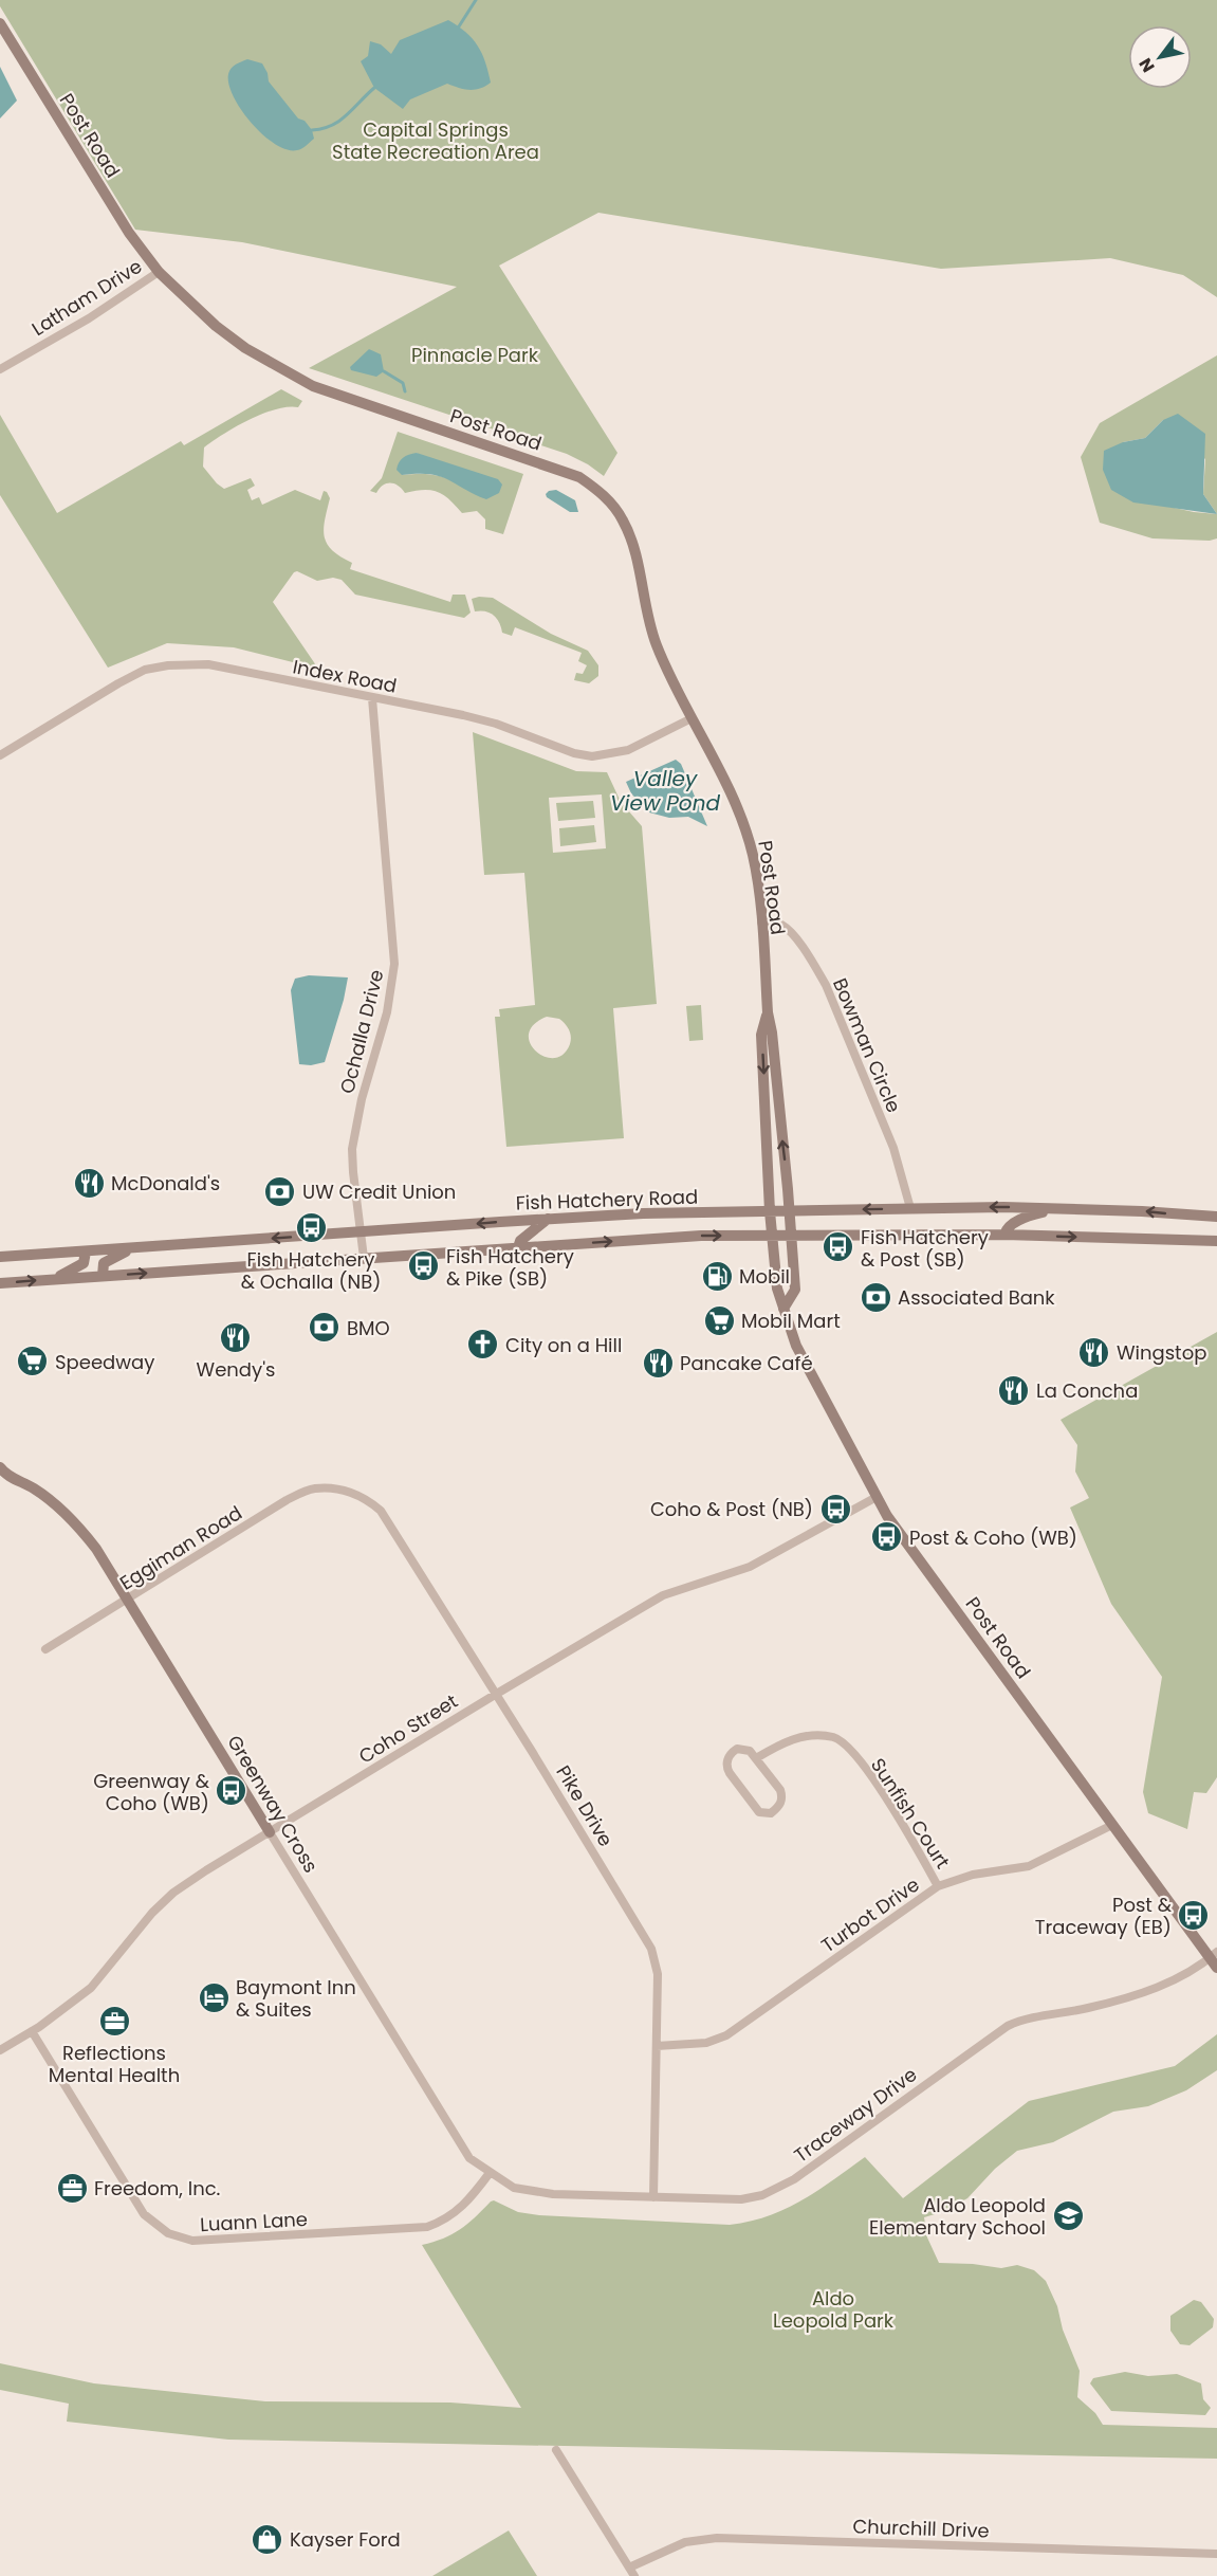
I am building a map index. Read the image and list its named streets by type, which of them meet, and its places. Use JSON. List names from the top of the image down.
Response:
{
  "streets": {
    "street": [
      "Post Road",
      "Latham Drive",
      "Index Road",
      "Ochalla Drive",
      "Bowman Circle",
      "Fish Hatchery Road",
      "Eggiman Road",
      "Coho Street",
      "Greenway Cross",
      "Pike Drive",
      "Sunfish Court",
      "Turbot Drive",
      "Traceway Drive",
      "Luann Lane",
      "Churchill Drive"
    ]
  },
  "crossings": [
    ["Post Road", "Latham Drive"],
    ["Post Road", "Index Road"],
    ["Post Road", "Bowman Circle"],
    ["Post Road", "Fish Hatchery Road"],
    ["Post Road", "Coho Street"],
    ["Post Road", "Turbot Drive"],
    ["Post Road", "Traceway Drive"],
    ["Index Road", "Ochalla Drive"],
    ["Ochalla Drive", "Fish Hatchery Road"],
    ["Bowman Circle", "Fish Hatchery Road"],
    ["Eggiman Road", "Greenway Cross"],
    ["Eggiman Road", "Pike Drive"],
    ["Coho Street", "Greenway Cross"],
    ["Coho Street", "Pike Drive"],
    ["Coho Street", "Luann Lane"],
    ["Greenway Cross", "Traceway Drive"],
    ["Greenway Cross", "Luann Lane"],
    ["Pike Drive", "Turbot Drive"],
    ["Pike Drive", "Traceway Drive"],
    ["Sunfish Court", "Turbot Drive"],
    ["Traceway Drive", "Luann Lane"]
  ],
  "water": ["Valley View Pond"],
  "parks": ["Capital Springs State Recreation Area", "Pinnacle Park", "Aldo Leopold Park"],
  "places": {
    "restaurant": [
      "McDonald's",
      "Wendy's",
      "Wingstop",
      "Pancake Café",
      "La Concha"
    ],
    "bank": ["UW Credit Union", "Associated Bank", "BMO"],
    "bus stop": [
      "Fish Hatchery & Ochalla (NB)",
      "Fish Hatchery & Post (SB)",
      "Fish Hatchery & Pike (SB)",
      "Coho & Post (NB)",
      "Post & Coho (WB)",
      "Greenway & Coho (WB)",
      "Post & Traceway (EB)"
    ],
    "fuel station": ["Mobil"],
    "supermarket": ["Mobil Mart", "Speedway"],
    "church": ["City on a Hill"],
    "hotel": ["Baymont Inn & Suites"],
    "office": ["Reflections Mental Health", "Freedom, Inc."],
    "school or university": ["Aldo Leopold Elementary School"],
    "shop": ["Kayser Ford"]
  },
  "north": "bottom left"
}
